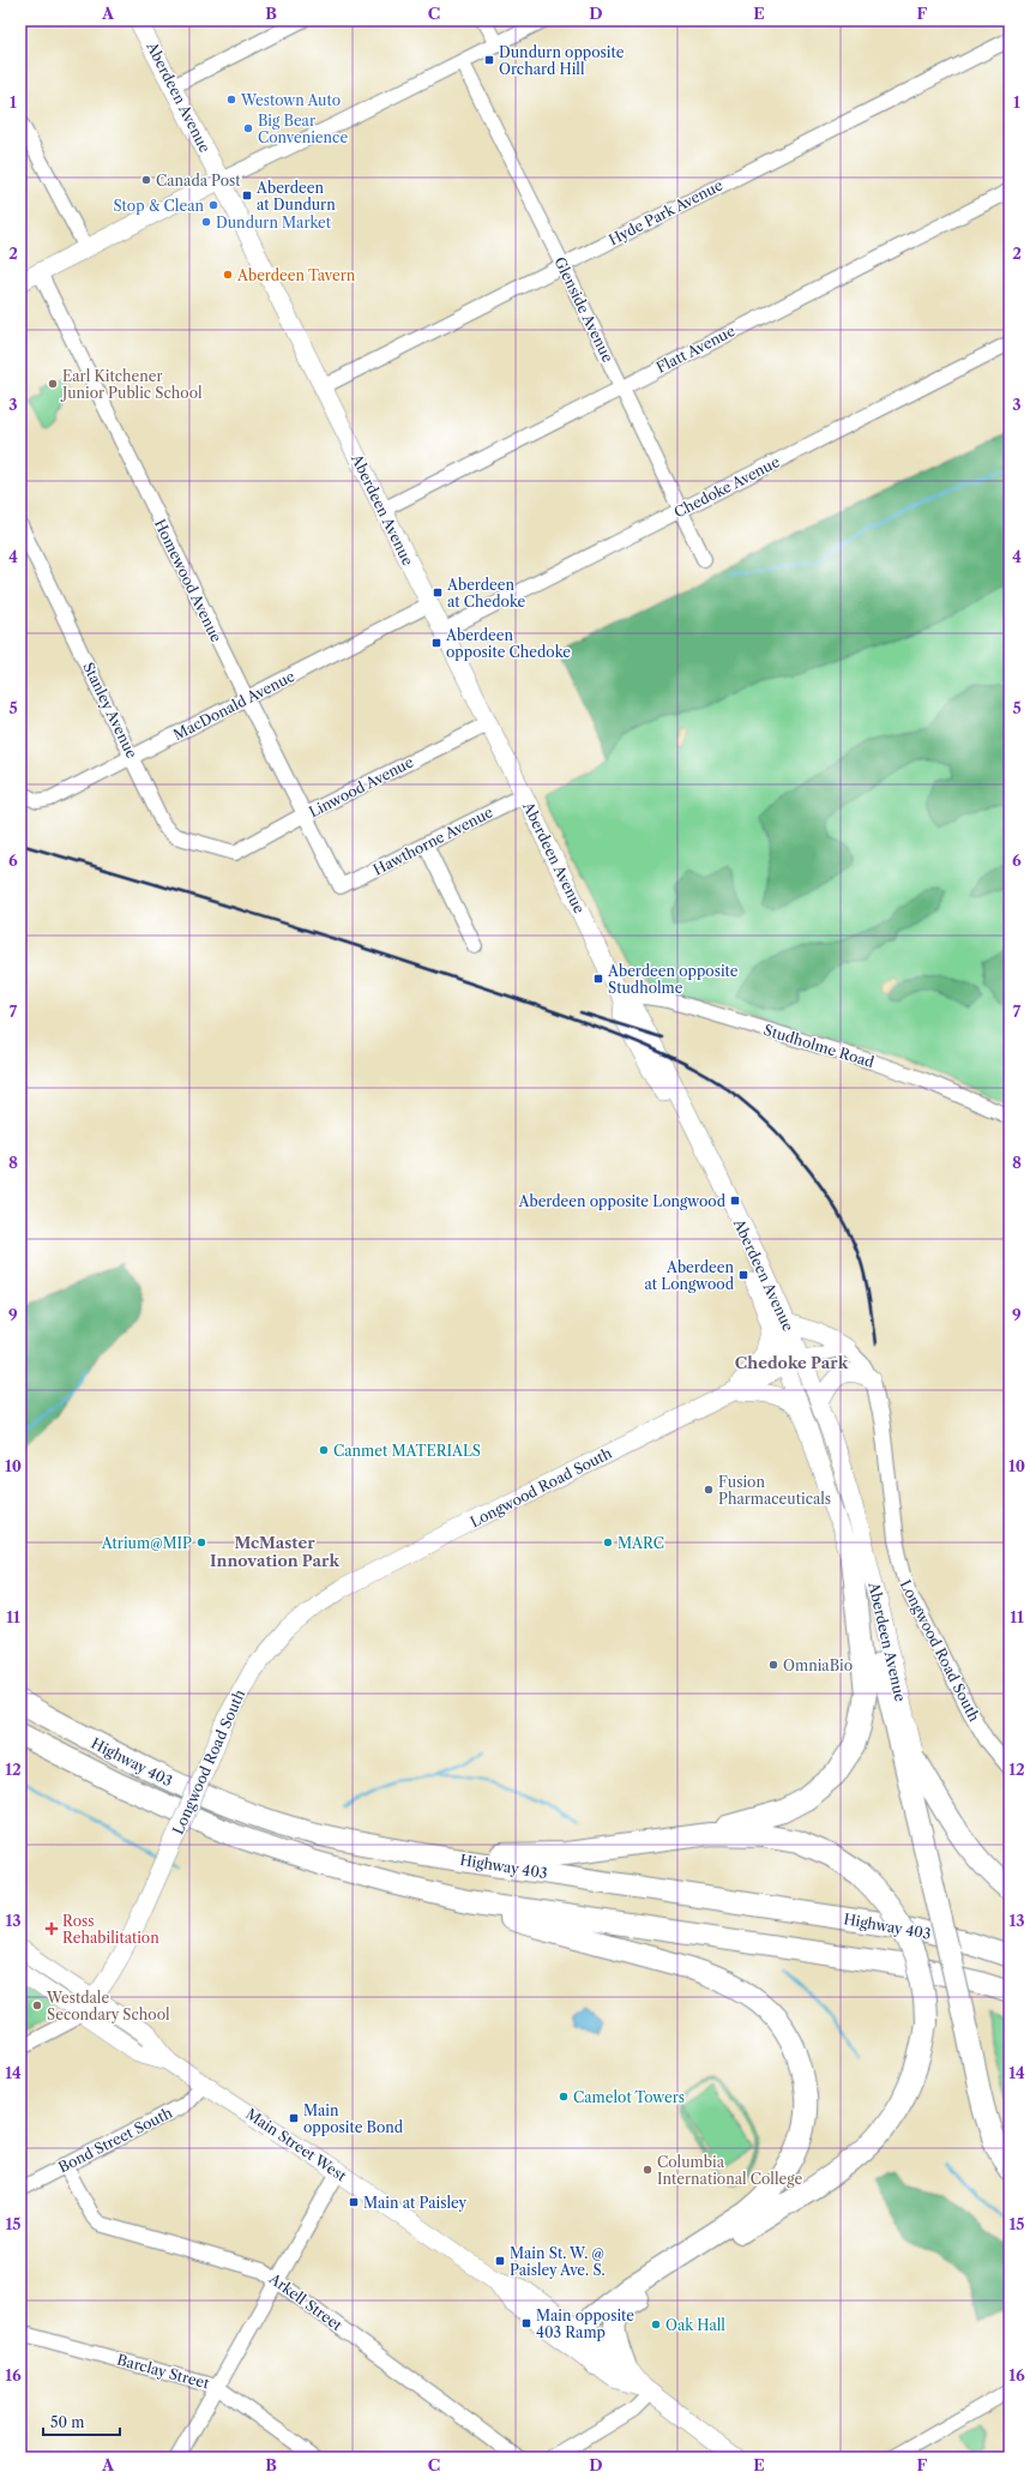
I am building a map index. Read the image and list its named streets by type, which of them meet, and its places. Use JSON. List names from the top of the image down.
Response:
{
  "streets": {
    "highway": ["Highway 403"],
    "main road": ["Aberdeen Avenue", "Longwood Road South", "Main Street West"],
    "street": [
      "Hyde Park Avenue",
      "Glenside Avenue",
      "Flatt Avenue",
      "Chedoke Avenue",
      "Homewood Avenue",
      "MacDonald Avenue",
      "Stanley Avenue",
      "Linwood Avenue",
      "Hawthorne Avenue",
      "Studholme Road",
      "Bond Street South",
      "Arkell Street",
      "Barclay Street"
    ]
  },
  "crossings": [
    ["Aberdeen Avenue", "Hyde Park Avenue"],
    ["Aberdeen Avenue", "Flatt Avenue"],
    ["Aberdeen Avenue", "Chedoke Avenue"],
    ["Aberdeen Avenue", "MacDonald Avenue"],
    ["Aberdeen Avenue", "Linwood Avenue"],
    ["Aberdeen Avenue", "Hawthorne Avenue"],
    ["Aberdeen Avenue", "Studholme Road"],
    ["Aberdeen Avenue", "Longwood Road South"],
    ["Hyde Park Avenue", "Glenside Avenue"],
    ["Glenside Avenue", "Flatt Avenue"],
    ["Glenside Avenue", "Chedoke Avenue"],
    ["Homewood Avenue", "MacDonald Avenue"],
    ["Homewood Avenue", "Linwood Avenue"],
    ["Homewood Avenue", "Hawthorne Avenue"],
    ["MacDonald Avenue", "Stanley Avenue"],
    ["Stanley Avenue", "Linwood Avenue"],
    ["Longwood Road South", "Main Street West"],
    ["Bond Street South", "Main Street West"],
    ["Bond Street South", "Arkell Street"]
  ],
  "districts": ["Chedoke Park", "McMaster Innovation Park"],
  "places": {
    "transit": [
      "Dundurn opposite Orchard Hill",
      "Aberdeen at Dundurn",
      "Aberdeen at Chedoke",
      "Aberdeen opposite Chedoke",
      "Aberdeen opposite Studholme",
      "Aberdeen opposite Longwood",
      "Aberdeen at Longwood",
      "Main opposite Bond",
      "Main at Paisley",
      "Main St. W. @ Paisley Ave. S.",
      "Main opposite 403 Ramp"
    ],
    "other": [
      "Westown Auto",
      "Big Bear Convenience",
      "Canada Post",
      "Stop & Clean",
      "Dundurn Market",
      "Aberdeen Tavern",
      "Earl Kitchener Junior Public School",
      "Canmet MATERIALS",
      "Fusion Pharmaceuticals",
      "Atrium@MIP",
      "MARC",
      "OmniaBio",
      "Westdale Secondary School",
      "Camelot Towers",
      "Columbia International College",
      "Oak Hall"
    ],
    "health": ["Ross Rehabilitation"]
  },
  "scale_bar": "50 m",
  "grid": {
    "columns": [
      "A",
      "B",
      "C",
      "D",
      "E",
      "F"
    ],
    "rows": [
      "1",
      "2",
      "3",
      "4",
      "5",
      "6",
      "7",
      "8",
      "9",
      "10",
      "11",
      "12",
      "13",
      "14",
      "15",
      "16"
    ]
  }
}
